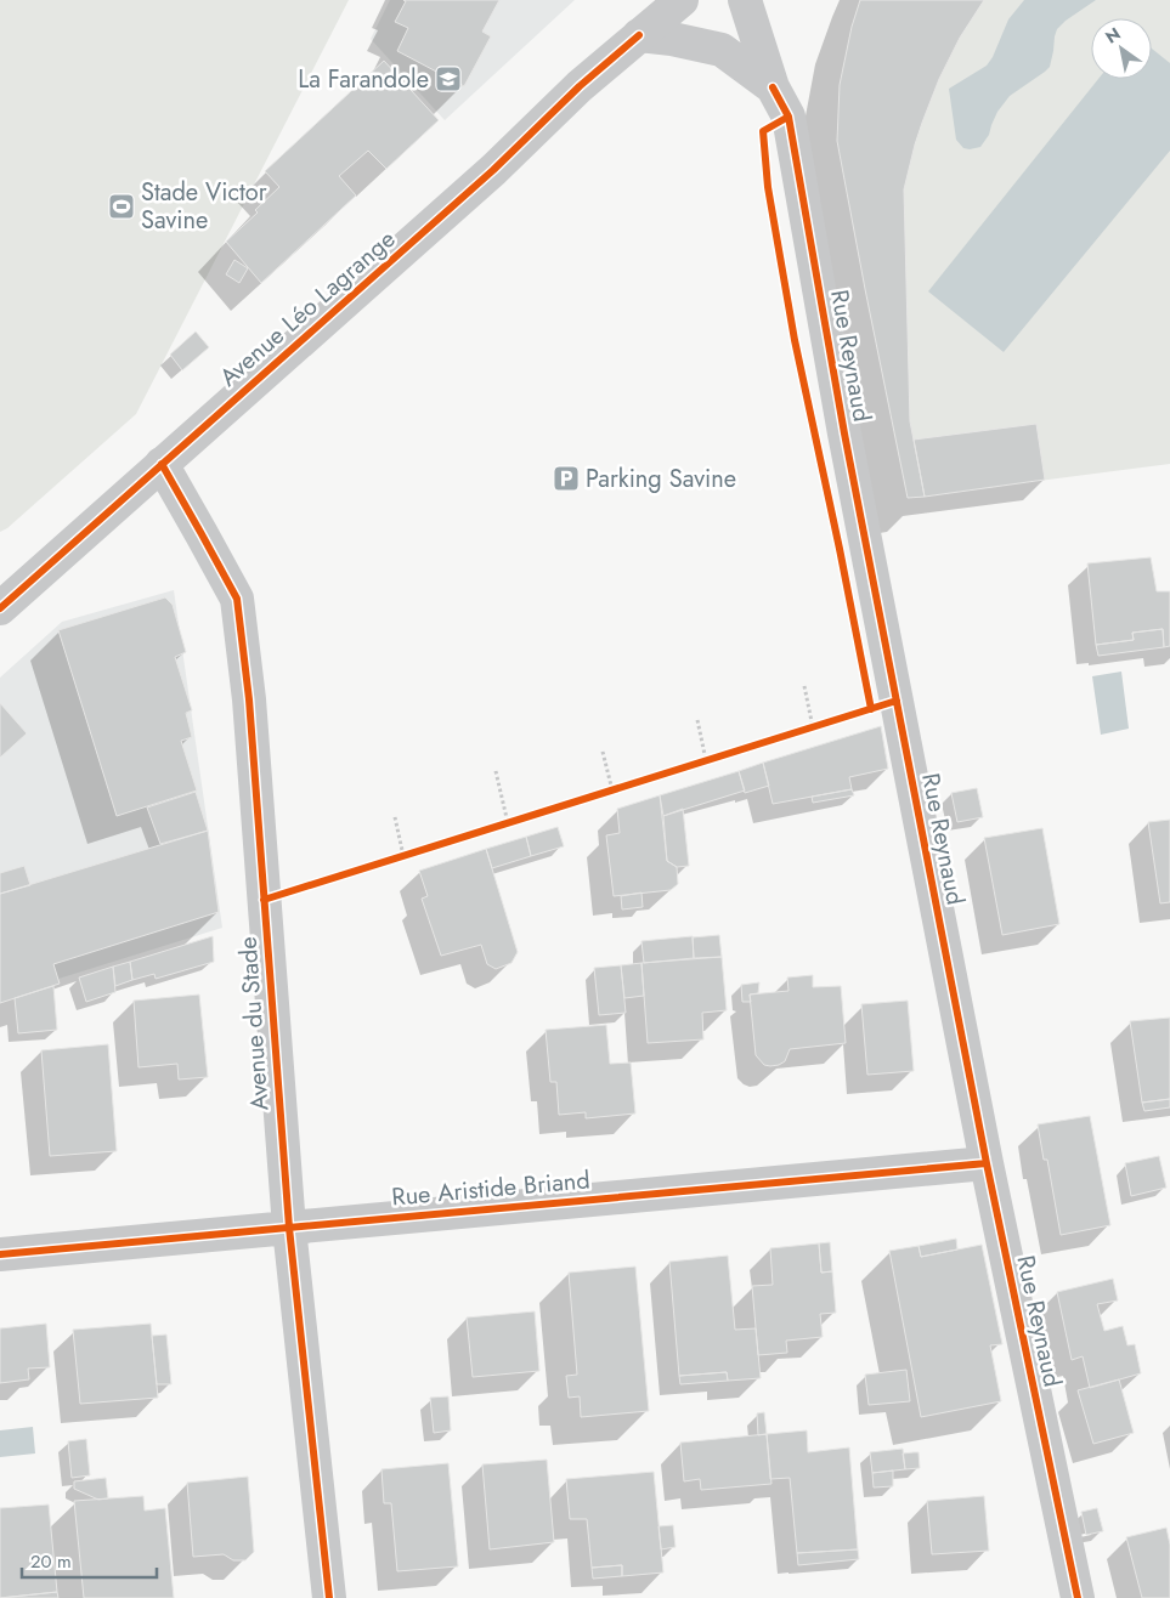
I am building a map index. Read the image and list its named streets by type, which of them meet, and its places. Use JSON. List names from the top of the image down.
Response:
{
  "streets": {
    "street": [
      "Avenue Léo Lagrange",
      "Rue Reynaud",
      "Avenue du Stade",
      "Rue Aristide Briand"
    ]
  },
  "crossings": [
    ["Avenue Léo Lagrange", "Rue Reynaud"],
    ["Avenue Léo Lagrange", "Avenue du Stade"],
    ["Rue Reynaud", "Rue Aristide Briand"],
    ["Avenue du Stade", "Rue Aristide Briand"]
  ],
  "places": {
    "school or university": ["La Farandole"],
    "sports": ["Stade Victor Savine"],
    "parking": ["Parking Savine"]
  },
  "scale_bar": "20 m",
  "north": "top left"
}
